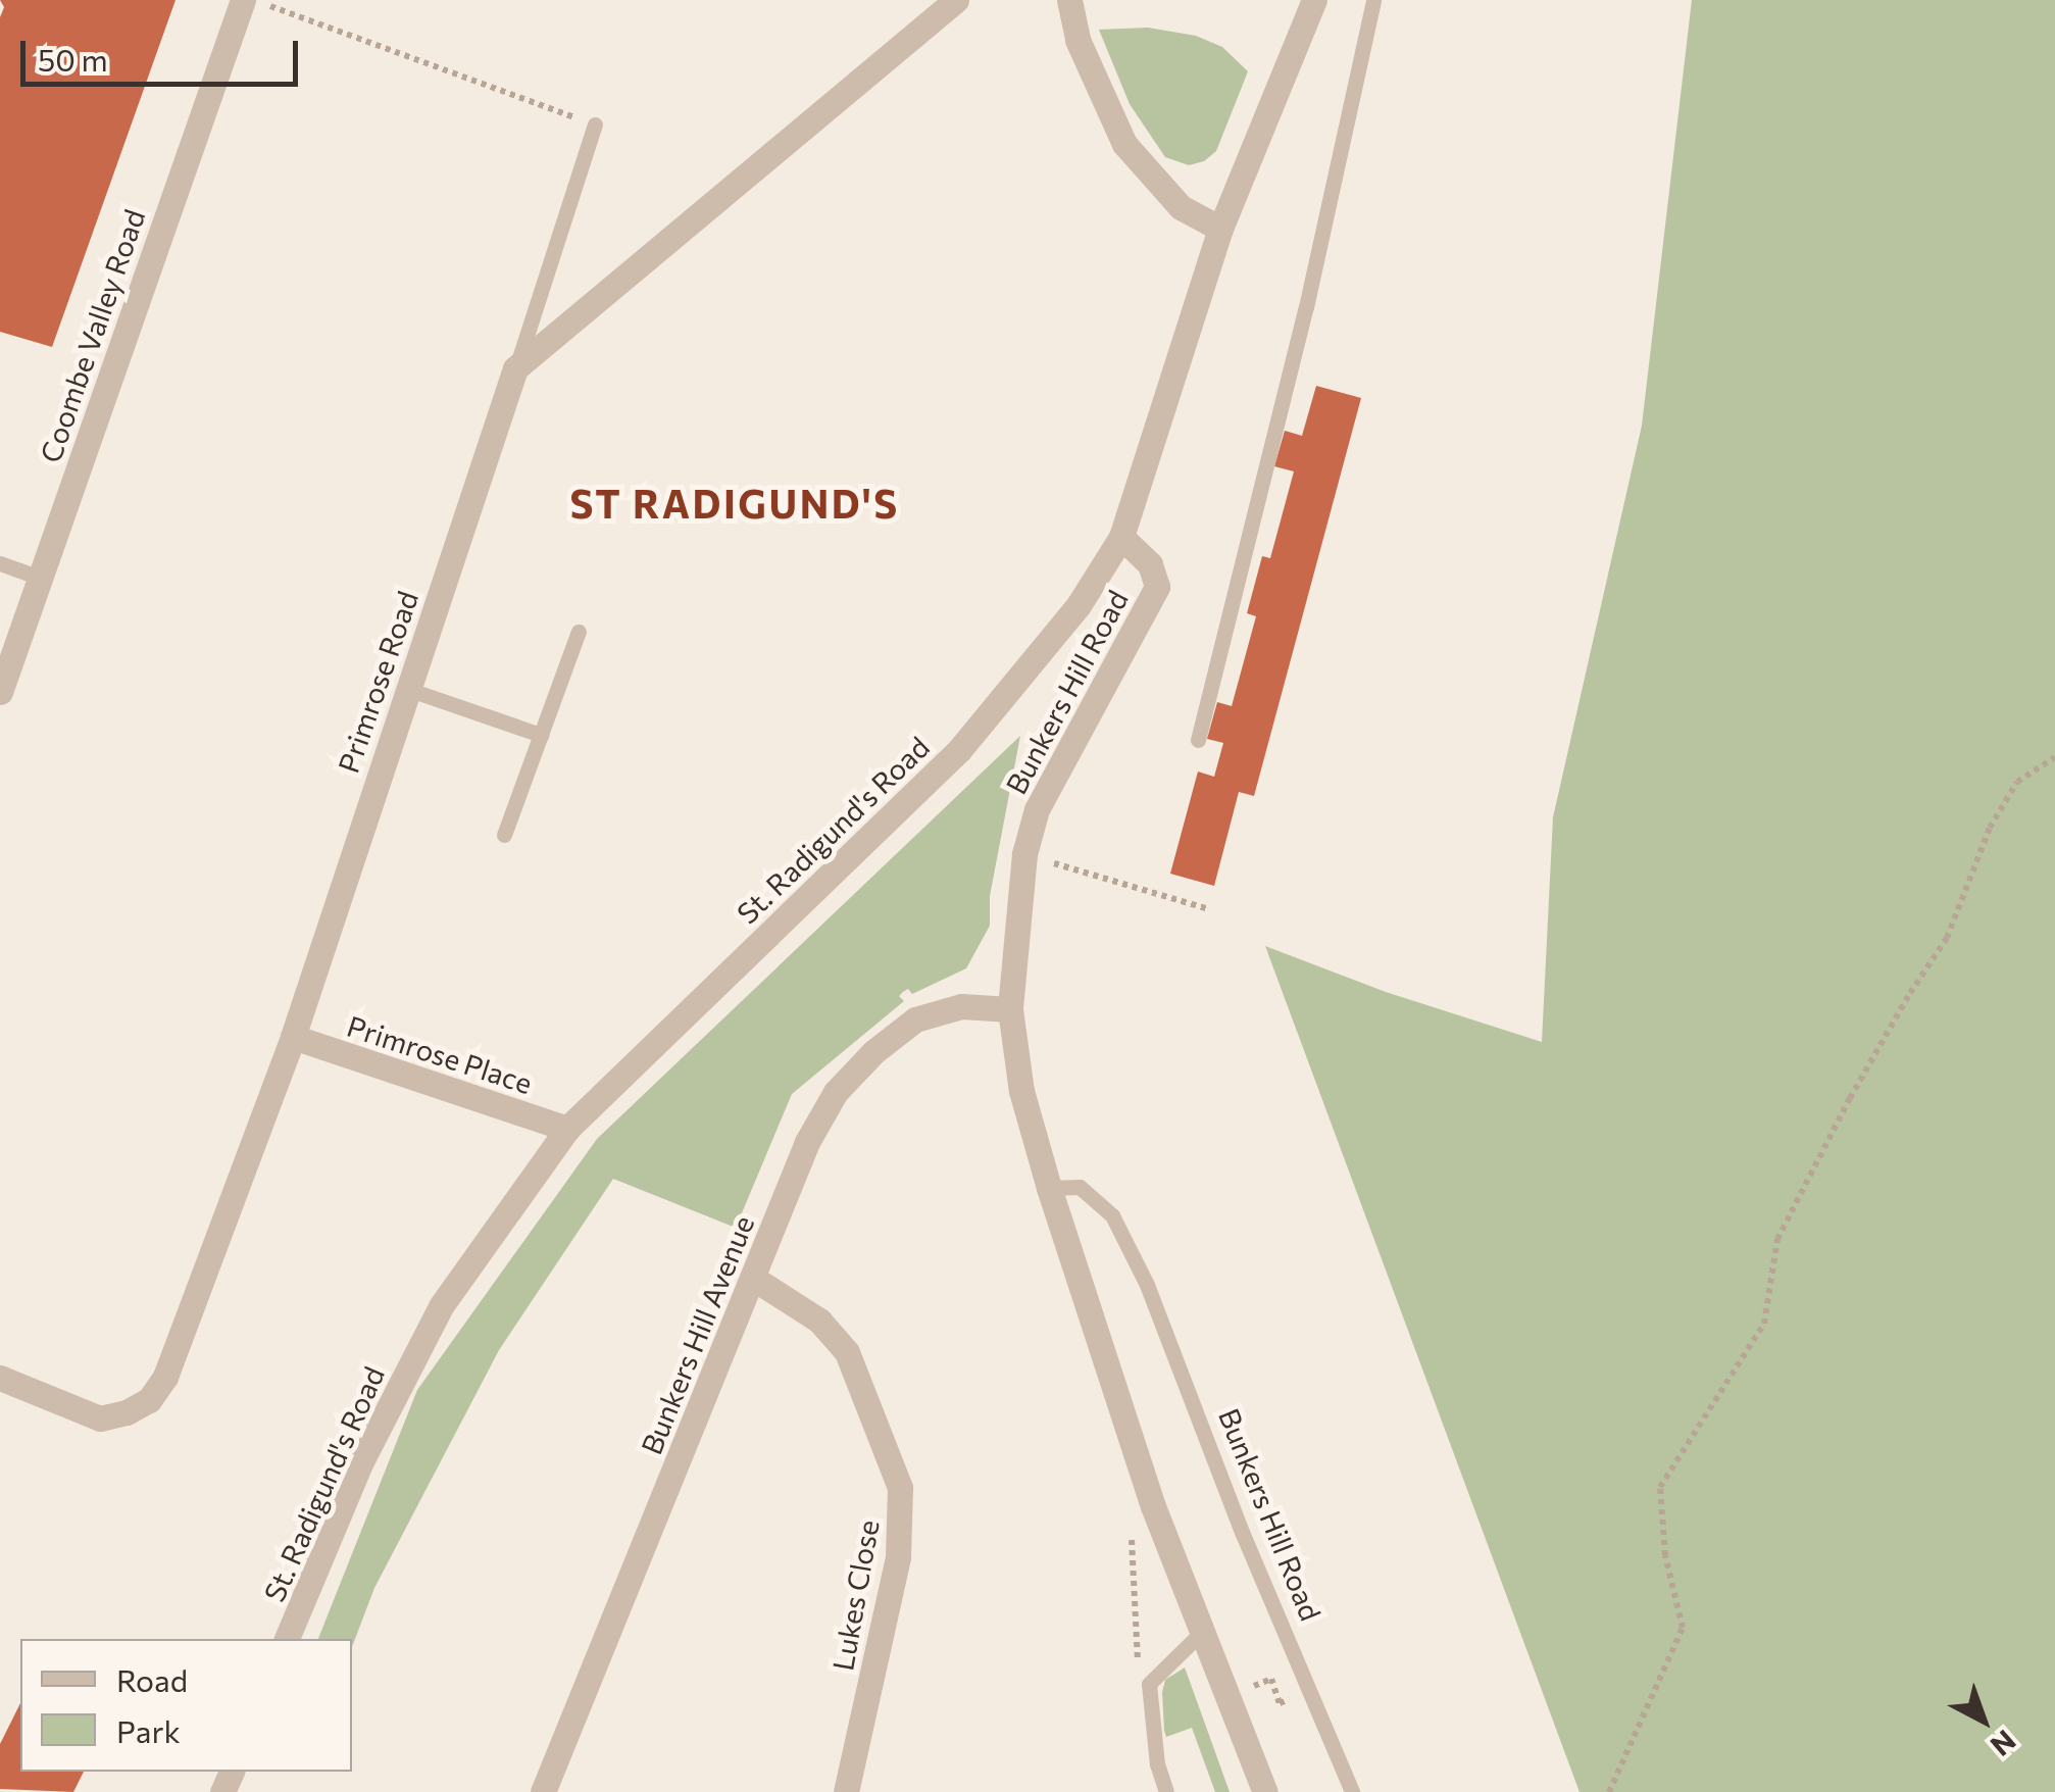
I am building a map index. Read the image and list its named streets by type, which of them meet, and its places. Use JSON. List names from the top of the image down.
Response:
{
  "streets": {
    "street": [
      "Coombe Valley Road",
      "Primrose Road",
      "Bunkers Hill Road",
      "St. Radigund's Road",
      "Primrose Place",
      "Bunkers Hill Avenue",
      "Lukes Close"
    ]
  },
  "crossings": [
    ["Primrose Road", "Primrose Place"],
    ["Bunkers Hill Road", "St. Radigund's Road"],
    ["Bunkers Hill Road", "Bunkers Hill Avenue"],
    ["St. Radigund's Road", "Primrose Place"],
    ["Bunkers Hill Avenue", "Lukes Close"]
  ],
  "districts": ["ST RADIGUND'S"],
  "legend": ["Road", "Park"],
  "scale_bar": "50 m",
  "north": "bottom right"
}
